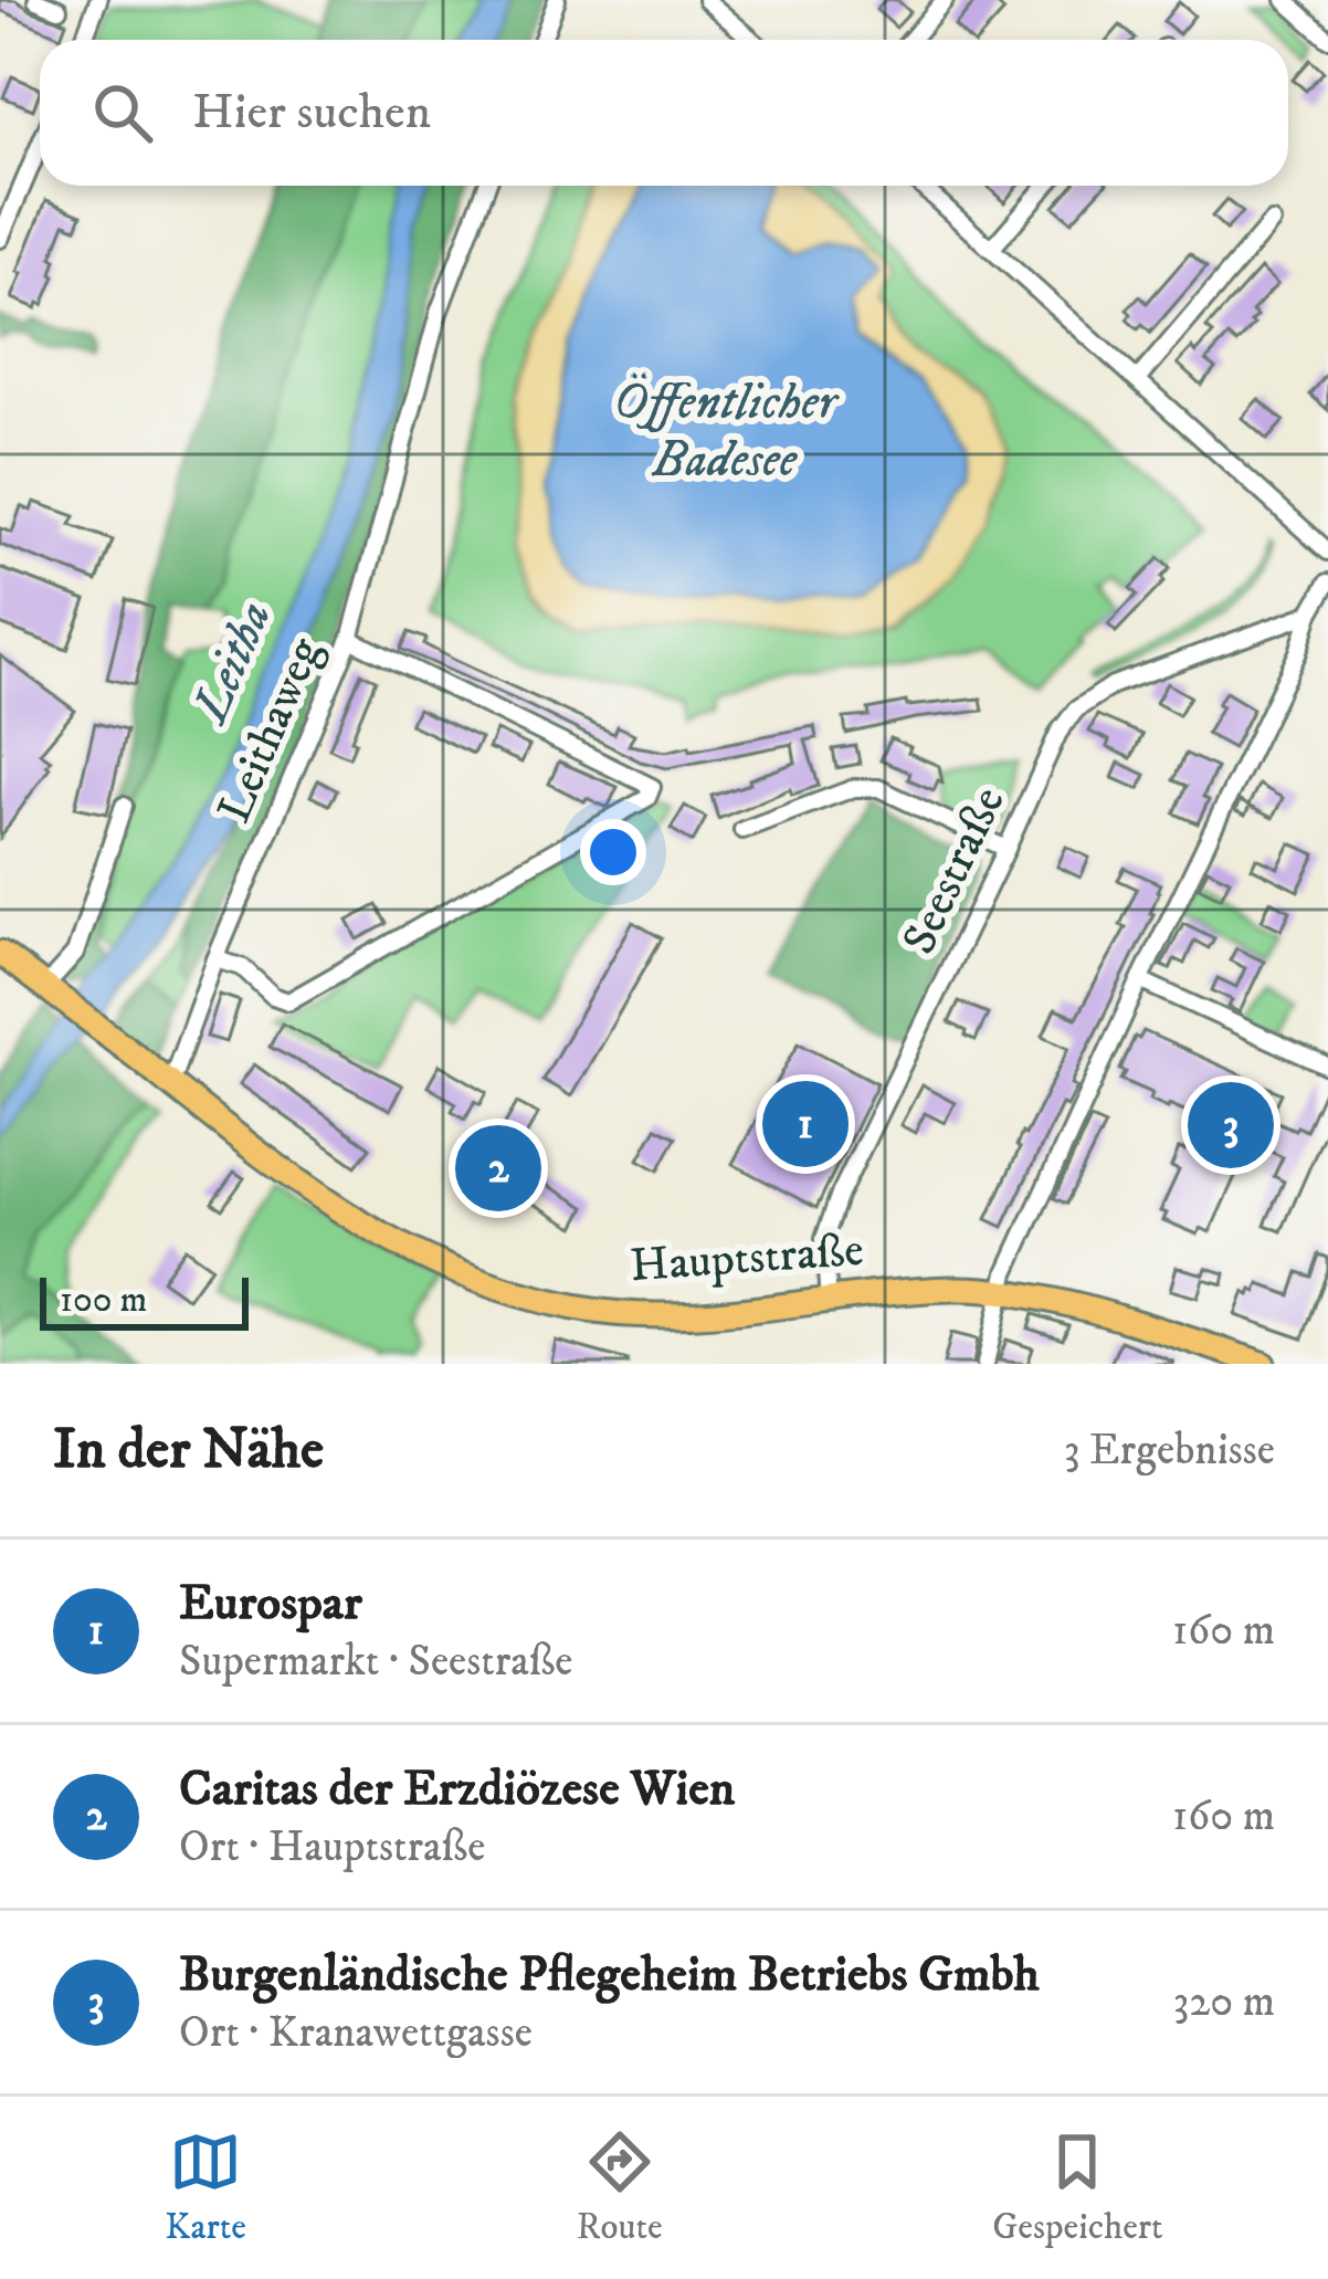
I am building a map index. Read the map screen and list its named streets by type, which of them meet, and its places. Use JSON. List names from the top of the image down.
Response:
{
  "streets": {
    "main road": ["Hauptstraße"],
    "street": ["Leithaweg", "Seestraße"]
  },
  "crossings": [
    ["Leithaweg", "Hauptstraße"],
    ["Seestraße", "Hauptstraße"]
  ],
  "water": ["Öffentlicher Badesee", "Leitha"],
  "scale_bar": "100 m",
  "page": {
    "search": "Hier suchen",
    "pins": ["1", "3", "2"],
    "scale": "100 m",
    "heading": ["In der Nähe", "3 Ergebnisse"],
    "list": [
      {
        "mark": "1",
        "name": "Eurospar",
        "note": "Supermarkt · Seestraße",
        "value": "160 m"
      },
      {
        "mark": "2",
        "name": "Caritas der Erzdiözese Wien",
        "note": "Ort · Hauptstraße",
        "value": "160 m"
      },
      {
        "mark": "3",
        "name": "Burgenländische Pflegeheim Betriebs Gmbh",
        "note": "Ort · Kranawettgasse",
        "value": "320 m"
      }
    ],
    "nav": ["Karte", "Route", "Gespeichert"]
  }
}
